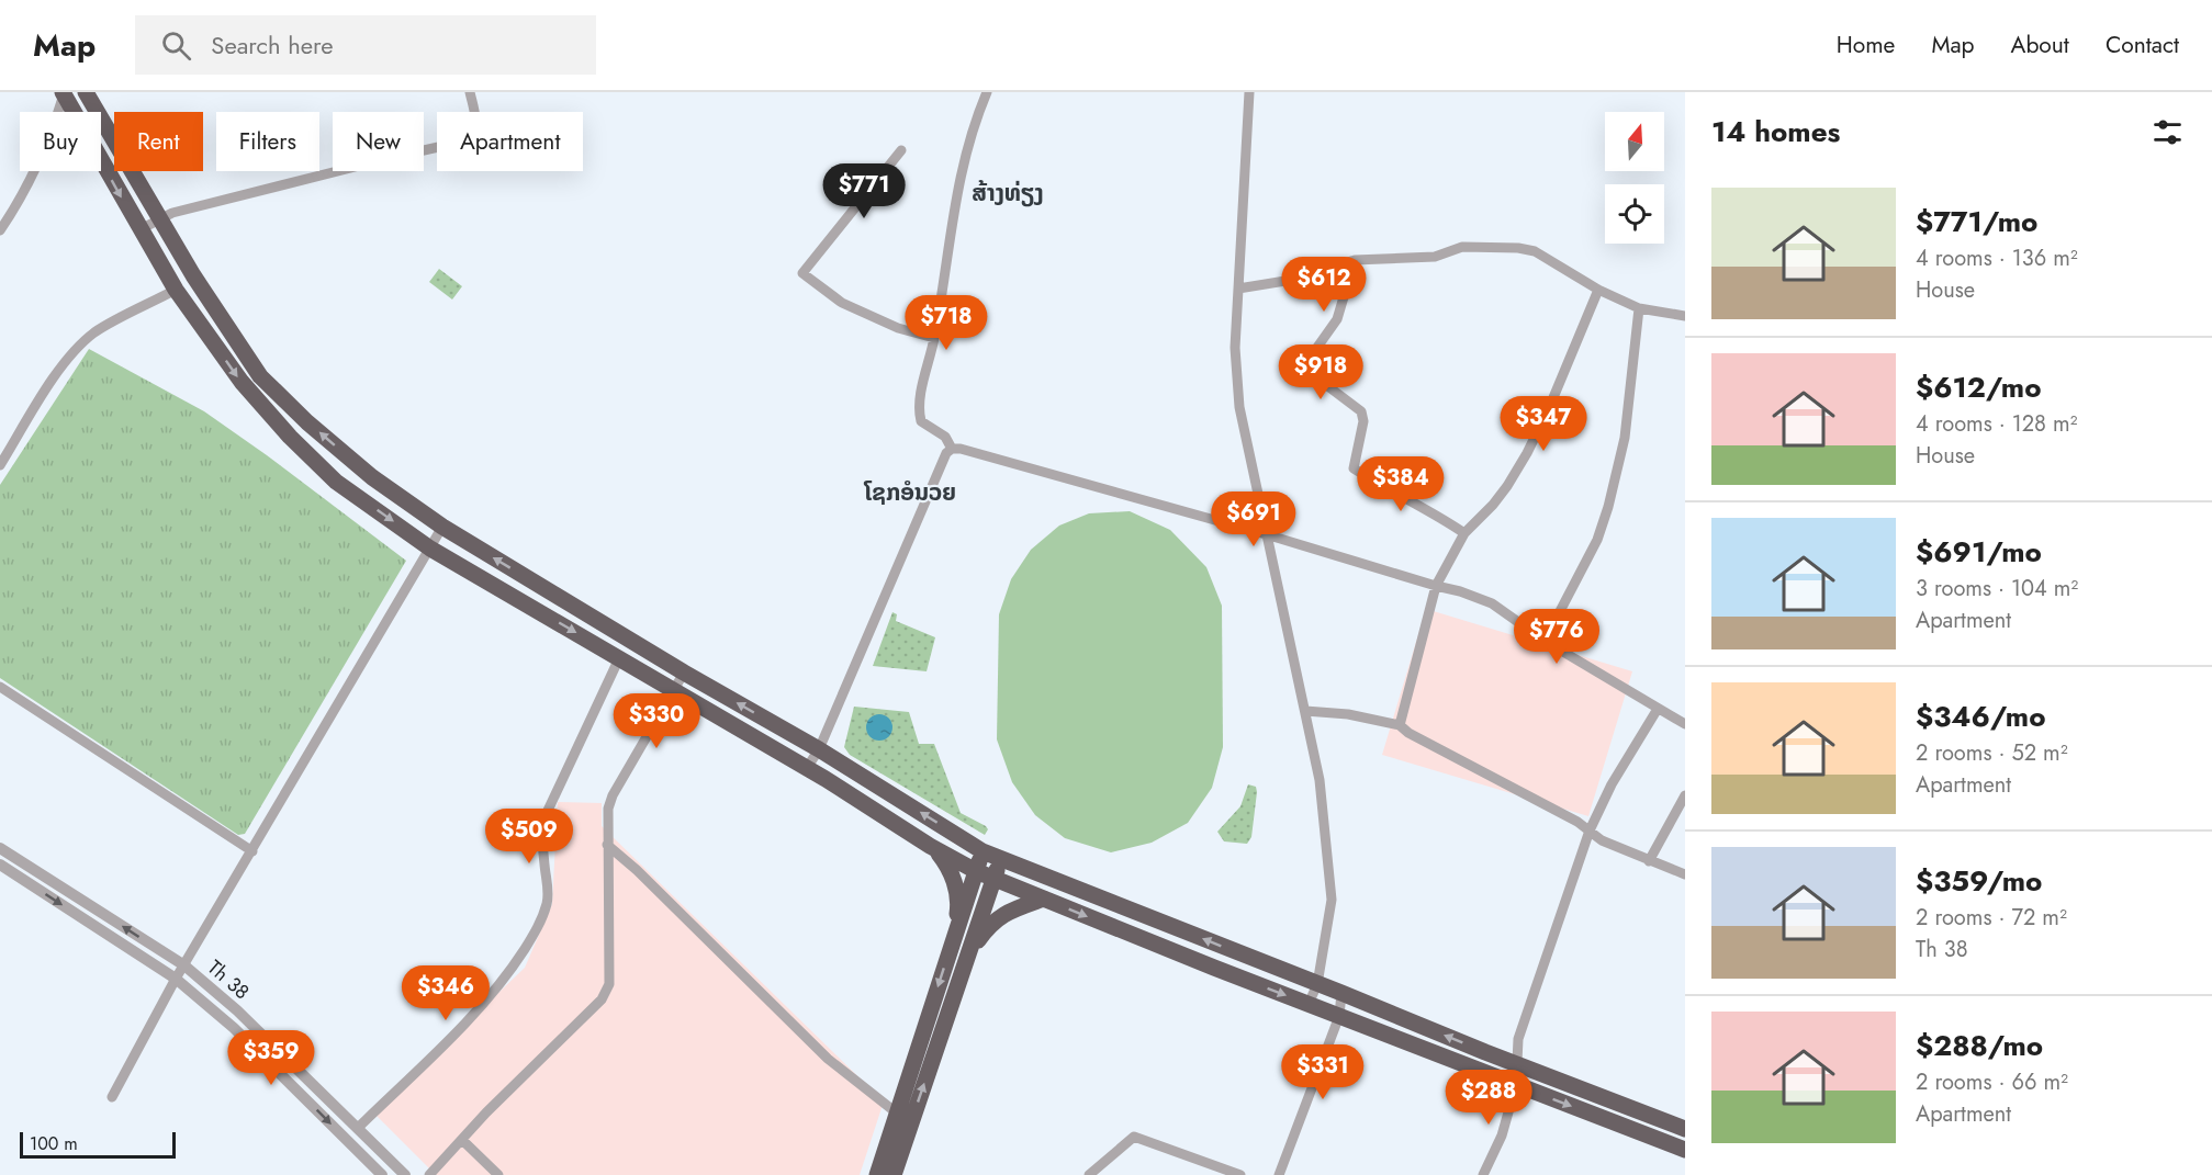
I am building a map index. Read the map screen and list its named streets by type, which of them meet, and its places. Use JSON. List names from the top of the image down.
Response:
{
  "streets": {
    "street": ["Th 38"]
  },
  "districts": ["ສ້າງທ່ຽງ", "ໂຊກອໍນວຍ"],
  "scale_bar": "100 m",
  "north": "top",
  "page": {
    "header": "Map",
    "search": "Search here",
    "nav": [
      "Home",
      "Map",
      "About",
      "Contact"
    ],
    "heading": "14 homes",
    "chip": [
      "Buy",
      "Rent",
      "Filters",
      "New",
      "Apartment"
    ],
    "price": [
      "$771",
      "$612",
      "$718",
      "$918",
      "$347",
      "$384",
      "$691",
      "$776",
      "$330",
      "$509",
      "$346",
      "$359",
      "$331",
      "$288"
    ],
    "list": [
      {
        "name": "$771/mo",
        "note": "4 rooms · 136 m² · House"
      },
      {
        "name": "$612/mo",
        "note": "4 rooms · 128 m² · House"
      },
      {
        "name": "$691/mo",
        "note": "3 rooms · 104 m² · Apartment"
      },
      {
        "name": "$346/mo",
        "note": "2 rooms · 52 m² · Apartment"
      },
      {
        "name": "$359/mo",
        "note": "2 rooms · 72 m² · Th 38"
      },
      {
        "name": "$288/mo",
        "note": "2 rooms · 66 m² · Apartment"
      }
    ],
    "scale": "100 m"
  }
}
